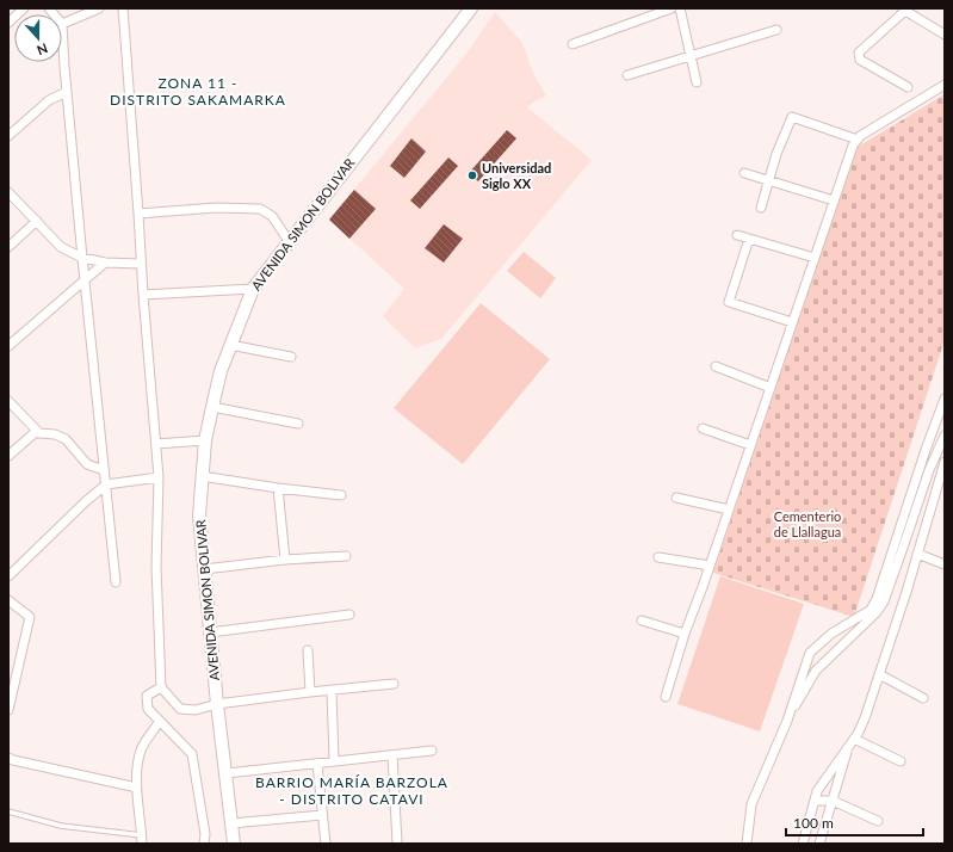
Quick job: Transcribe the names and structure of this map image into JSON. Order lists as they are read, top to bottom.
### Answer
{
  "streets": {
    "main road": ["AVENIDA SIMON BOLIVAR"]
  },
  "districts": ["ZONA 11 - DISTRITO SAKAMARKA", "BARRIO MARÍA BARZOLA - DISTRITO CATAVI"],
  "parks": ["Cementerio de Llallagua"],
  "places": ["Universidad Siglo XX"],
  "scale_bar": "100 m",
  "north": "bottom"
}
